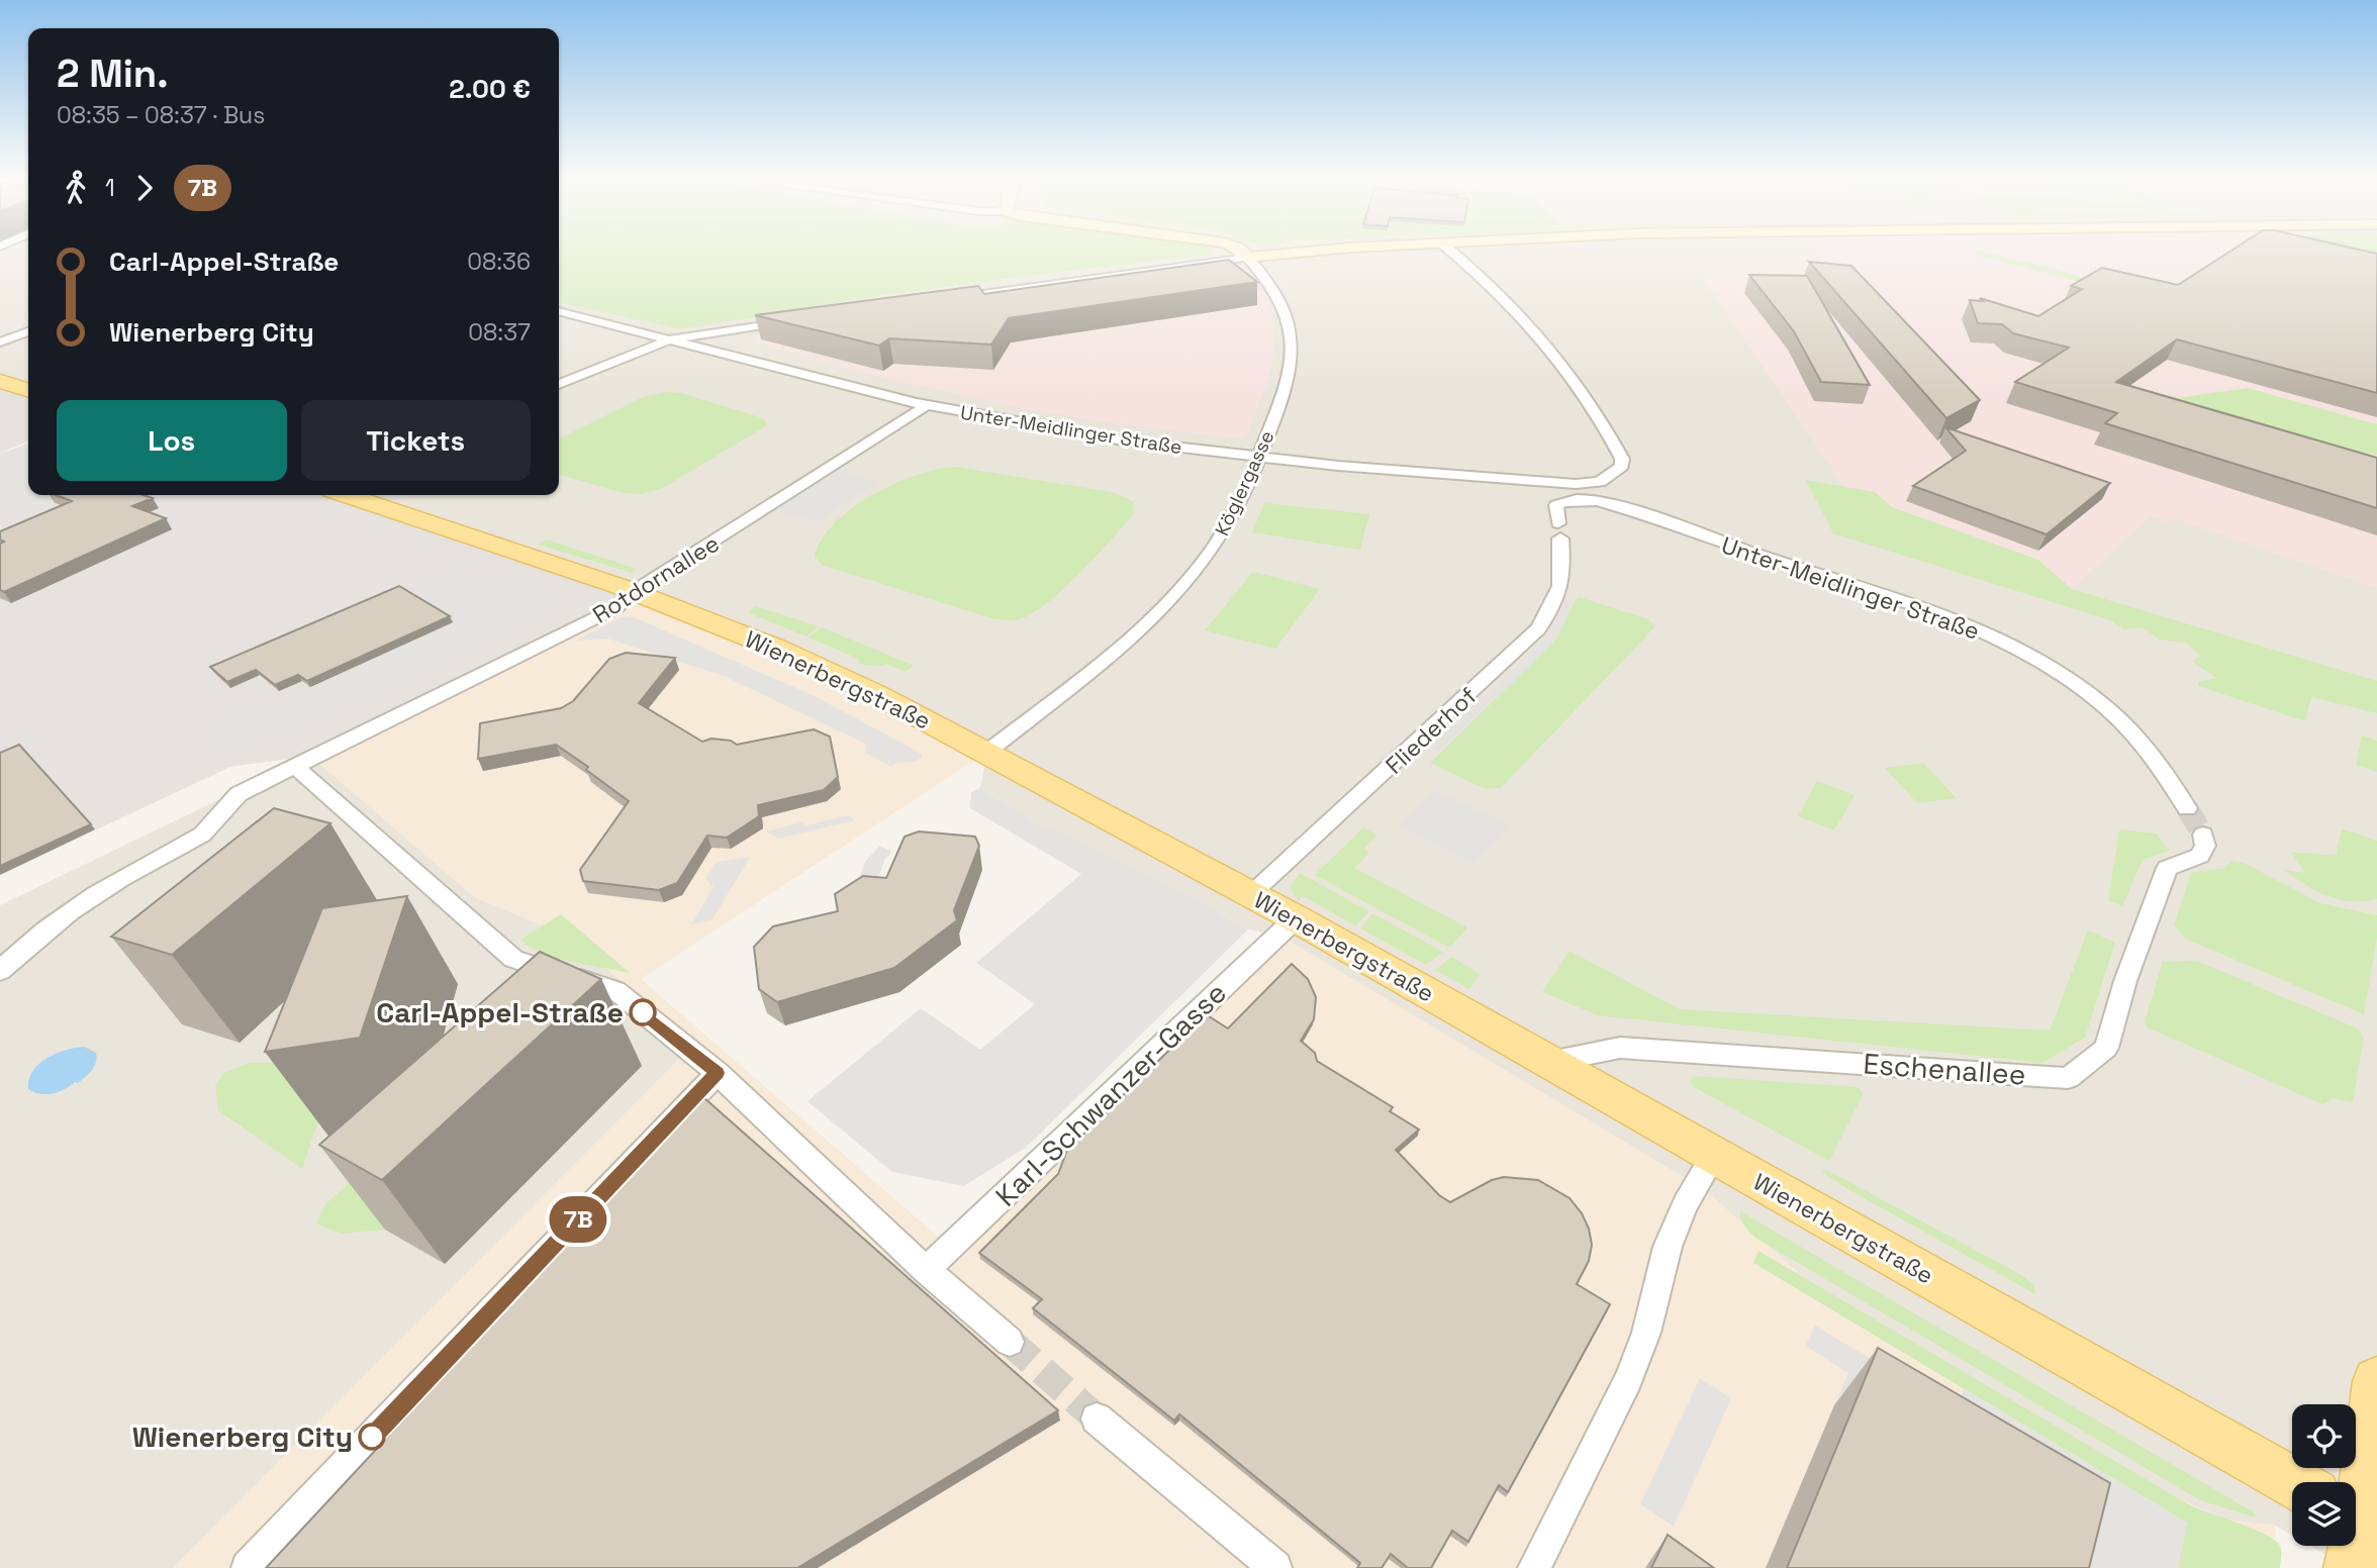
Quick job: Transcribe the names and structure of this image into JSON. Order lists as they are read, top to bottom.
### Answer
{
  "streets": {
    "main road": ["Wienerbergstraße"],
    "street": [
      "Unter-Meidlinger Straße",
      "Köglergasse",
      "Rotdornallee",
      "Fliederhof",
      "Eschenallee",
      "Karl-Schwanzer-Gasse"
    ]
  },
  "crossings": [
    ["Unter-Meidlinger Straße", "Köglergasse"],
    ["Unter-Meidlinger Straße", "Rotdornallee"],
    ["Unter-Meidlinger Straße", "Fliederhof"],
    ["Köglergasse", "Wienerbergstraße"],
    ["Rotdornallee", "Wienerbergstraße"],
    ["Wienerbergstraße", "Fliederhof"],
    ["Wienerbergstraße", "Eschenallee"],
    ["Wienerbergstraße", "Karl-Schwanzer-Gasse"]
  ],
  "places": ["Carl-Appel-Straße", "Wienerberg City"],
  "lines": ["bus line 7B"],
  "page": {
    "on_map": "7B",
    "heading": ["2 Min.", "08:35 – 08:37 · Bus", "2.00 €"],
    "legs": ["1", "7B"],
    "list": [
      {
        "name": "Carl-Appel-Straße",
        "value": "08:36"
      },
      {
        "name": "Wienerberg City",
        "value": "08:37"
      }
    ],
    "buttons": ["Los", "Tickets"]
  }
}
